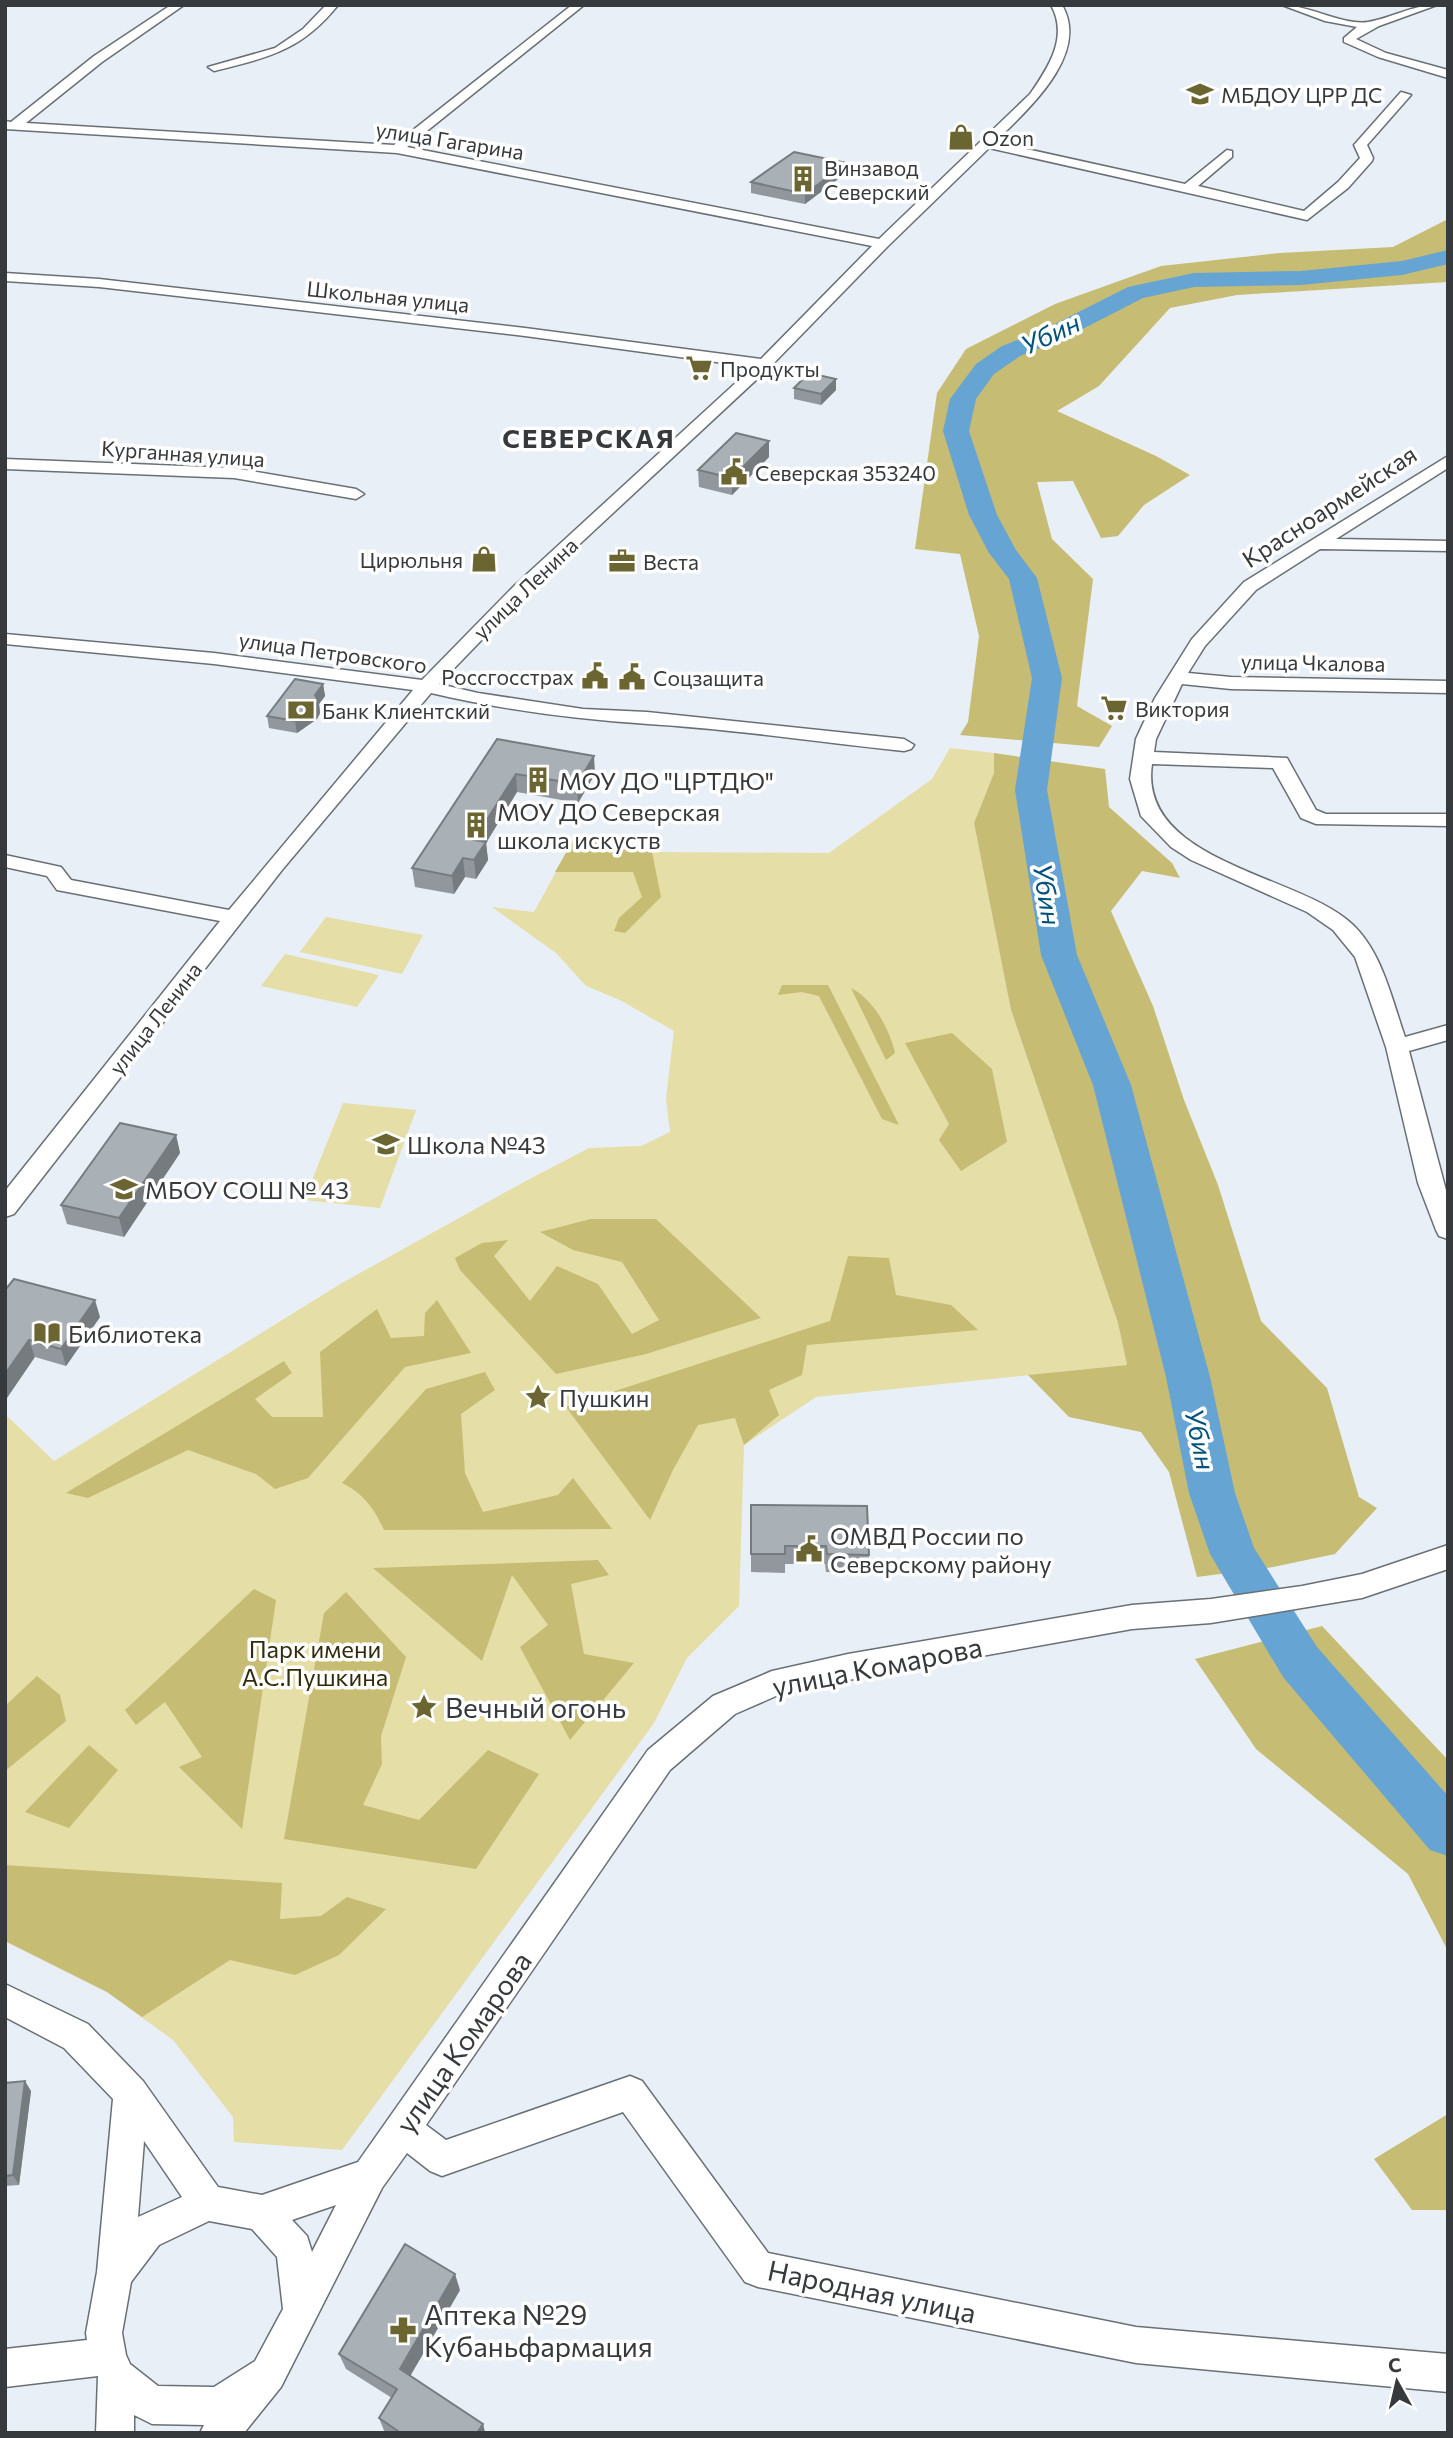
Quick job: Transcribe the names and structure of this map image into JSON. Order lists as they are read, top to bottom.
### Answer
{
  "streets": {
    "street": [
      "улица Гагарина",
      "Школьная улица",
      "Курганная улица",
      "Красноармейская",
      "улица Ленина",
      "улица Петровского",
      "улица Чкалова",
      "улица Комарова",
      "Народная улица"
    ]
  },
  "crossings": [
    ["улица Гагарина", "улица Ленина"],
    ["Школьная улица", "улица Ленина"],
    ["Красноармейская", "улица Чкалова"],
    ["улица Ленина", "улица Петровского"],
    ["улица Комарова", "Народная улица"]
  ],
  "districts": ["СЕВЕРСКАЯ"],
  "water": ["Убин"],
  "parks": ["Парк имени А.С.Пушкина"],
  "places": {
    "school or university": ["МБДОУ ЦРР ДС", "Школа №43", "МБОУ СОШ № 43"],
    "shop": ["Ozon", "Цирюльня"],
    "building": ["Винзавод Северский", "МОУ ДО \"ЦРТДЮ\"", "МОУ ДО Северская школа искуств"],
    "supermarket": ["Продукты", "Виктория"],
    "public building": [
      "Северская 353240",
      "Россгосстрах",
      "Соцзащита",
      "ОМВД России по Северскому району"
    ],
    "office": ["Веста"],
    "bank": ["Банк Клиентский"],
    "library": ["Библиотека"],
    "place": ["Пушкин", "Вечный огонь"],
    "pharmacy": ["Аптека №29 Кубаньфармация"]
  },
  "north": "top"
}
